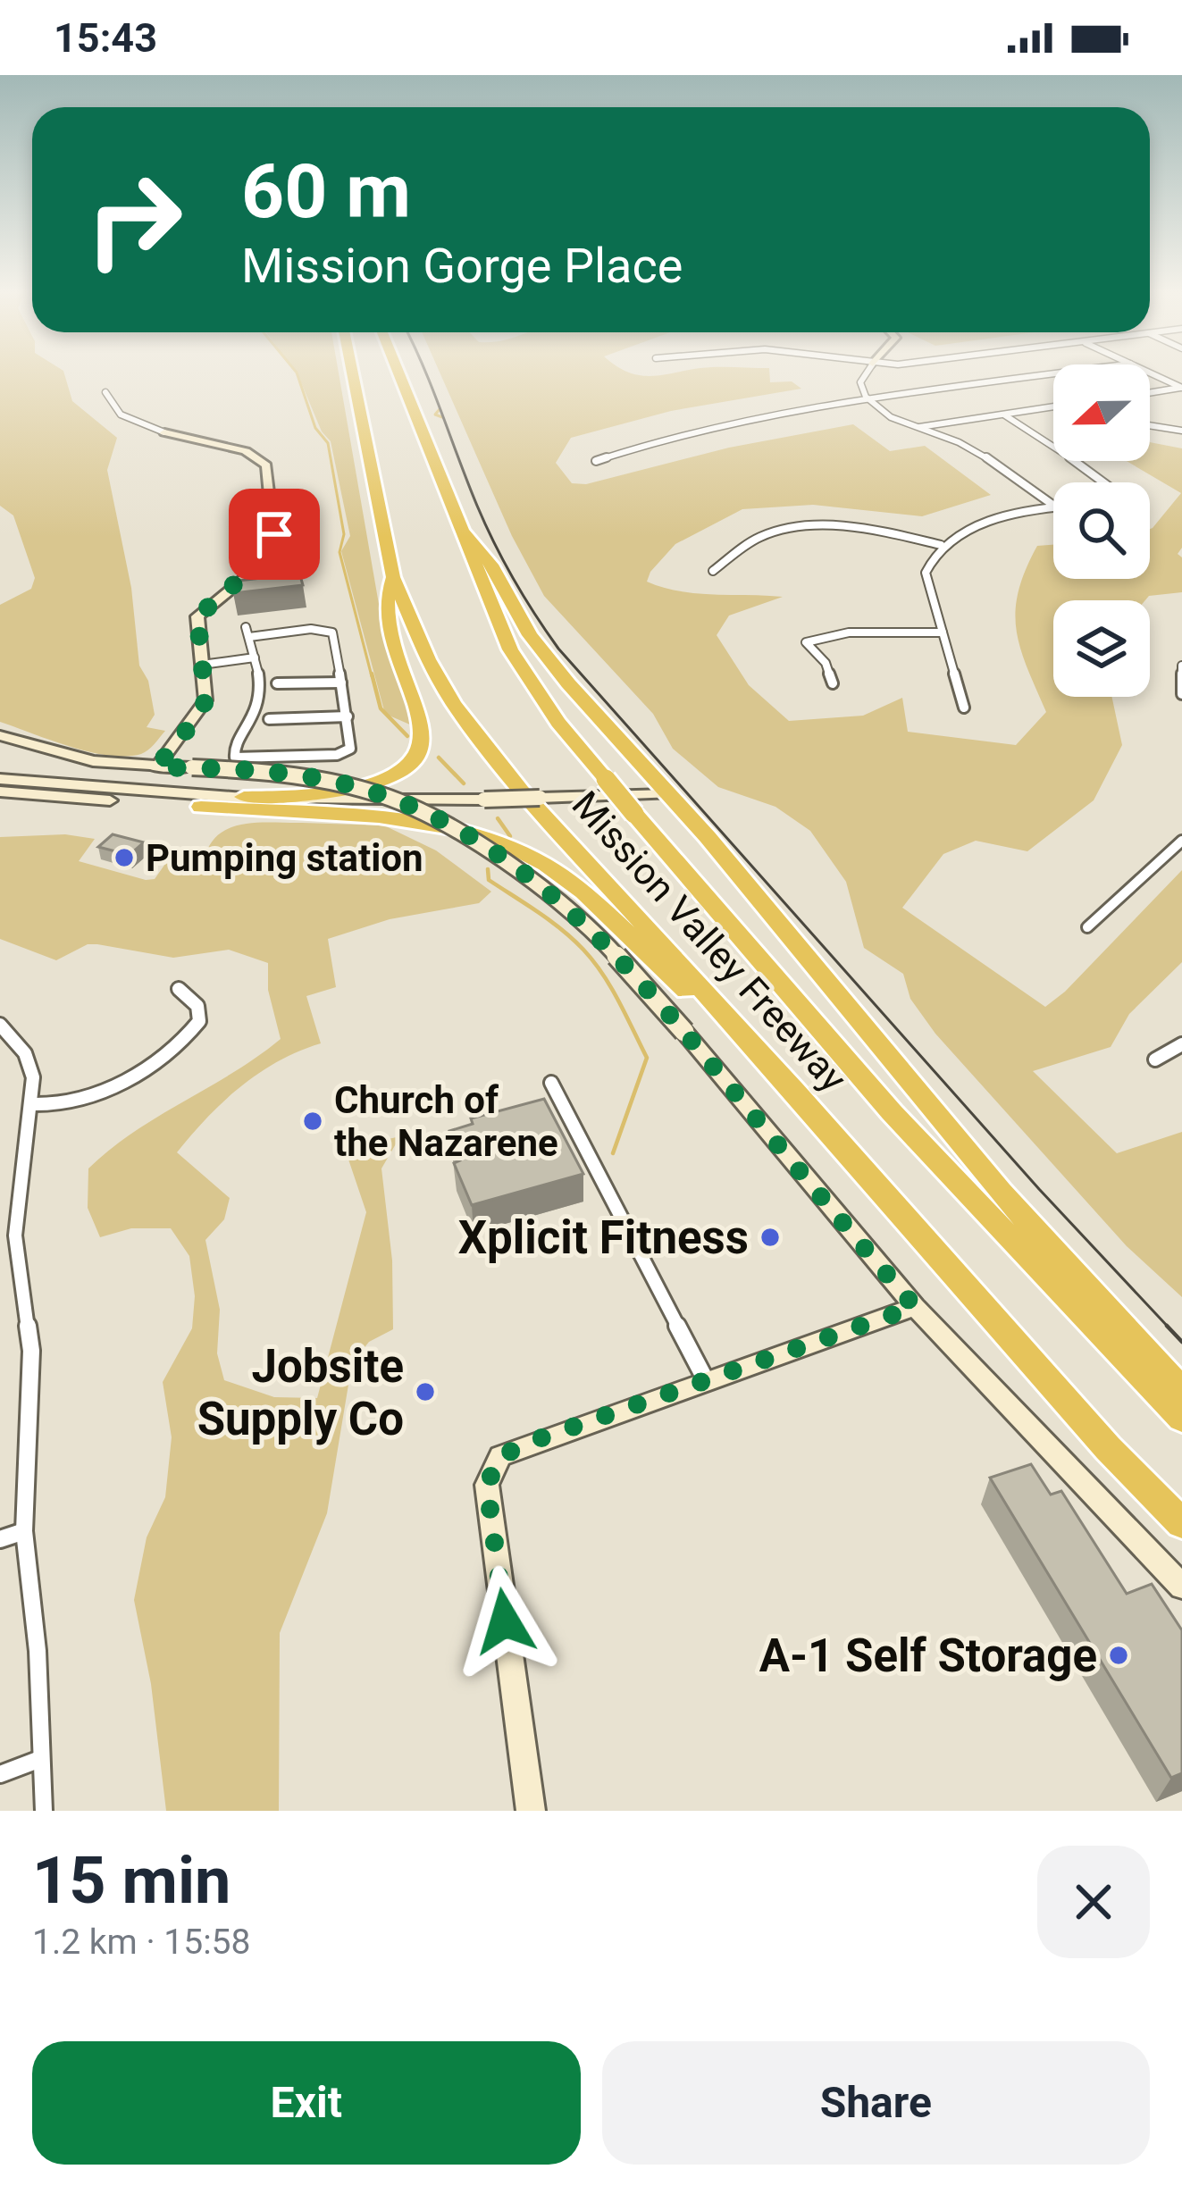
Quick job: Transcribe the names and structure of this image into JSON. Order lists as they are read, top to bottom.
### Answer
{
  "streets": {
    "highway": ["Mission Valley Freeway"]
  },
  "places": [
    "Pumping station",
    "Church of the Nazarene",
    "Xplicit Fitness",
    "Jobsite Supply Co",
    "A-1 Self Storage"
  ],
  "north": "left",
  "page": {
    "status": "15:43",
    "turn": ["60 m", "Mission Gorge Place"],
    "heading": ["15 min", "1.2 km · 15:58"],
    "buttons": ["Exit", "Share"]
  }
}
